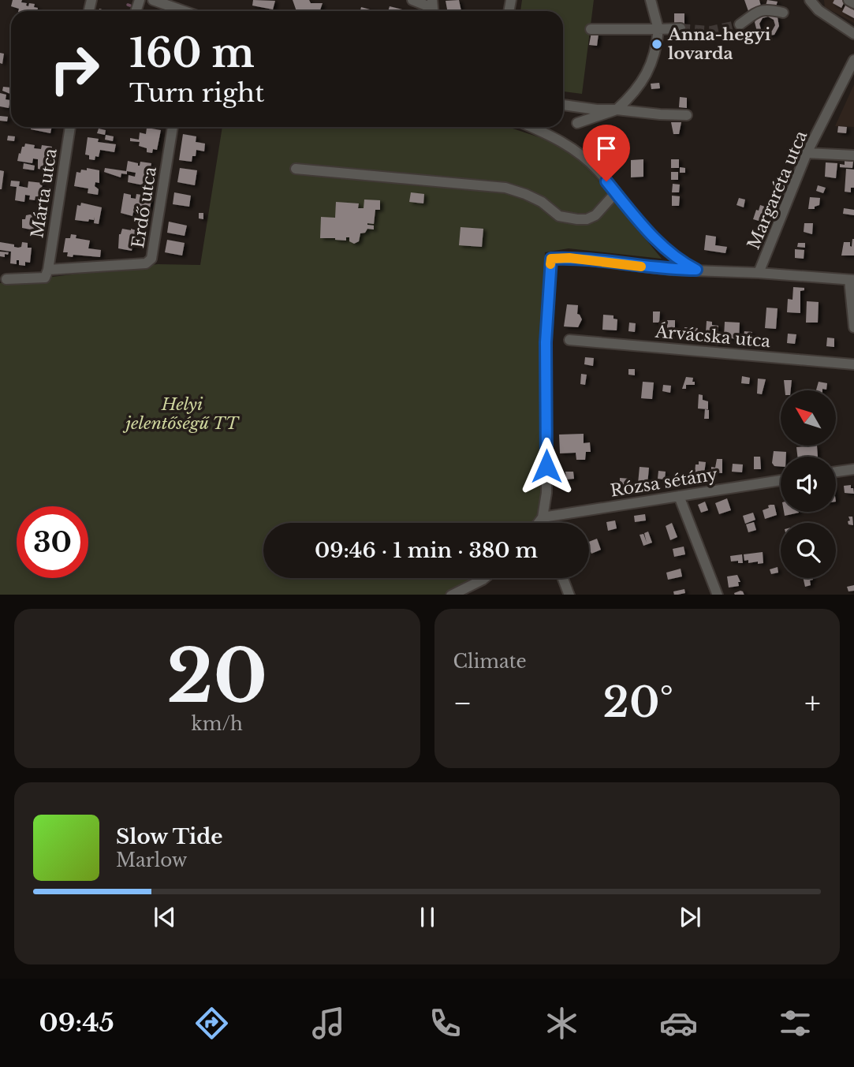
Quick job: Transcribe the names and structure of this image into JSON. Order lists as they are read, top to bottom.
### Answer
{
  "streets": {
    "street": [
      "Margaréta utca",
      "Márta utca",
      "Erdő utca",
      "Árvácska utca",
      "Rózsa sétány"
    ]
  },
  "crossings": [
    ["Márta utca", "Erdő utca"]
  ],
  "parks": ["Helyi jelentőségű TT"],
  "places": ["Anna-hegyi lovarda"],
  "north": "top left",
  "page": {
    "turn": ["160 m", "Turn right"],
    "limit": "30",
    "trip": "09:46 · 1 min · 380 m",
    "tile": [
      ["20", "km/h"],
      "Climate"
    ],
    "heat": ["−", "20°", "+"],
    "song": ["Slow Tide", "Marlow"],
    "tabs": "09:45"
  }
}
